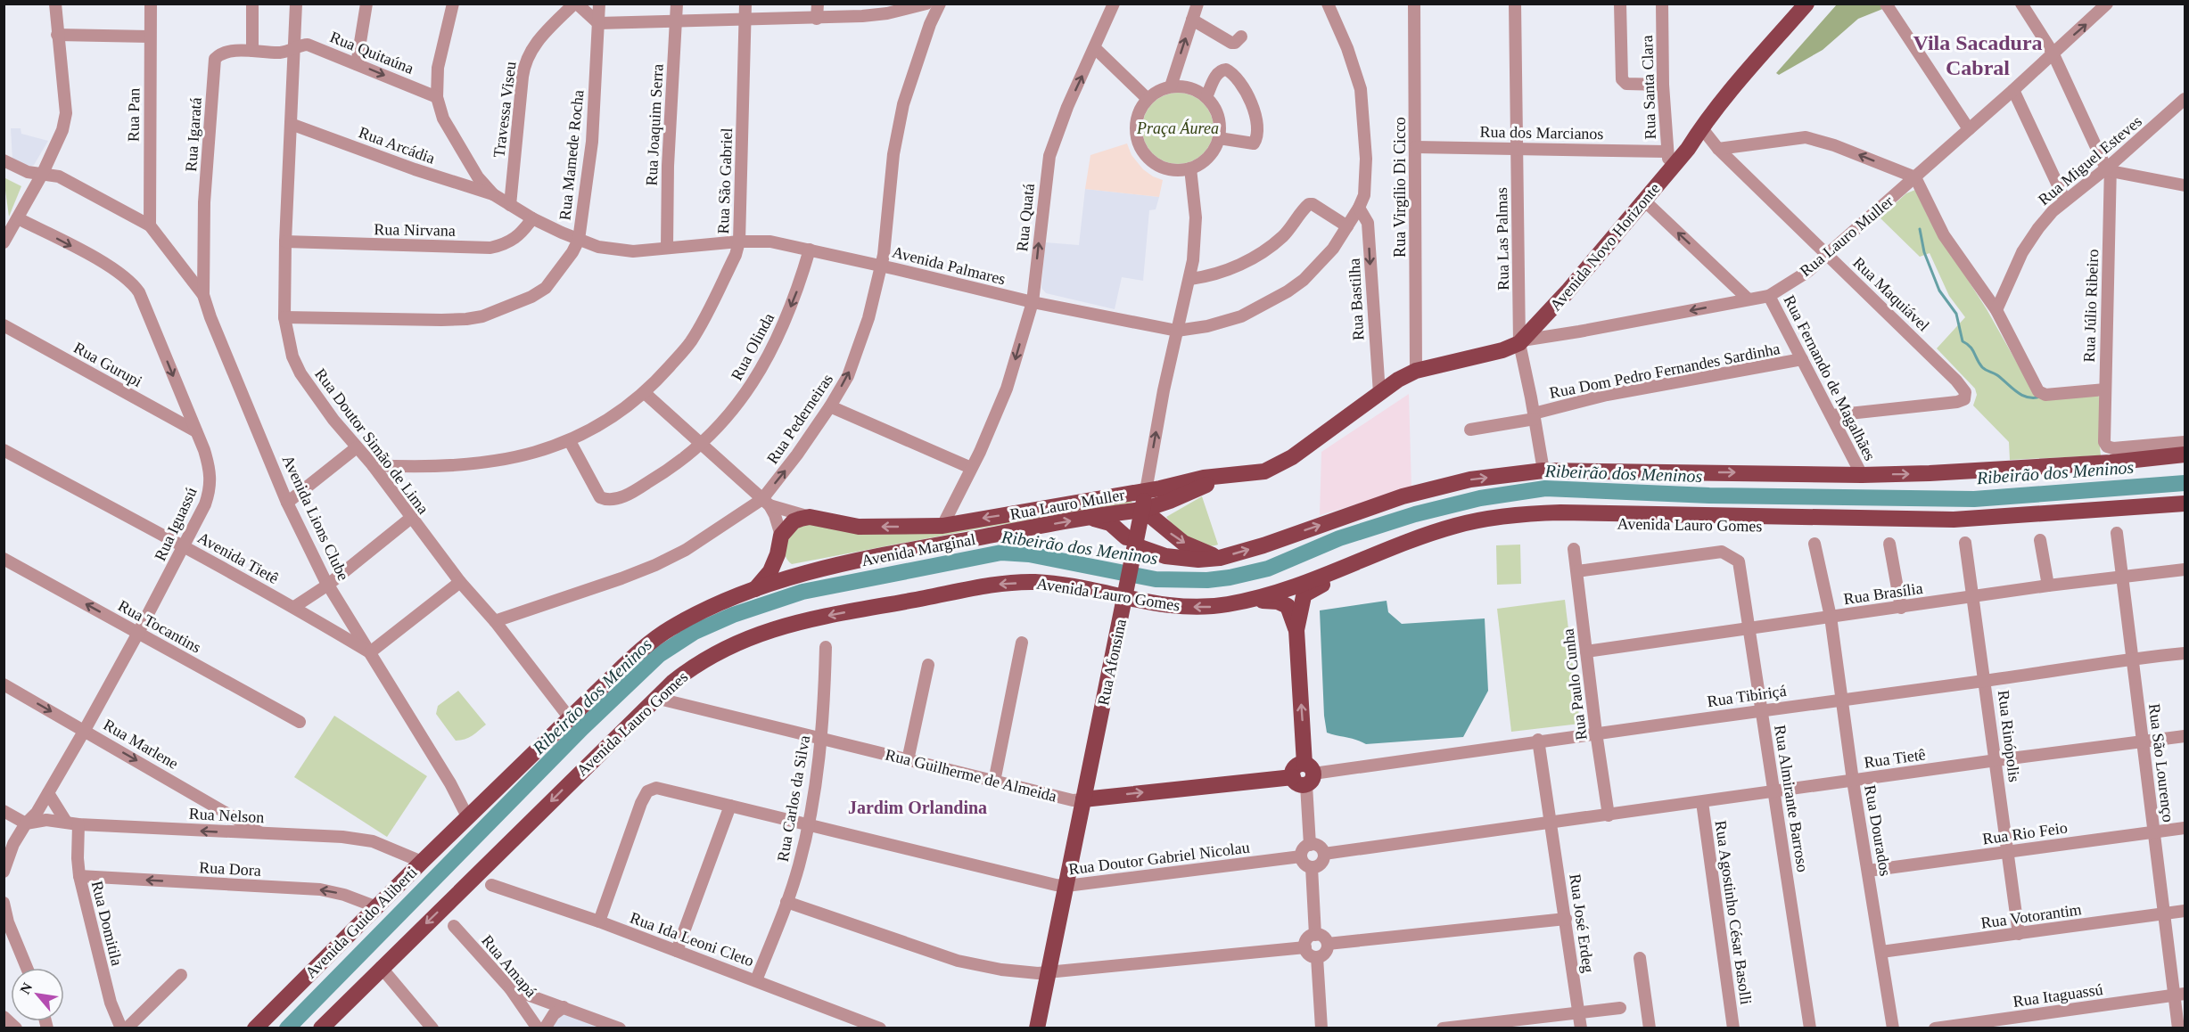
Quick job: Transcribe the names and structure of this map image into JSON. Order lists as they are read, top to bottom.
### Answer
{
  "streets": {
    "main road": [
      "Rua Lauro Muller",
      "Avenida Novo Horizonte",
      "Avenida Lauro Gomes",
      "Avenida Marginal",
      "Rua Afonsina",
      "Rua Guilherme de Almeida",
      "Avenida Guido Aliberti"
    ],
    "street": [
      "Rua Quitaúna",
      "Rua Santa Clara",
      "Travessa Viseu",
      "Rua Pan",
      "Rua Joaquim Serra",
      "Rua dos Marcianos",
      "Rua Igaratá",
      "Rua Arcádia",
      "Rua Mamede Rocha",
      "Rua Miguel Esteves",
      "Rua São Gabriel",
      "Rua Virgílio Di Cicco",
      "Rua Quatá",
      "Rua Nirvana",
      "Rua Las Palmas",
      "Avenida Palmares",
      "Rua Maquiável",
      "Rua Bastilha",
      "Rua Júlio Ribeiro",
      "Rua Olinda",
      "Rua Gurupi",
      "Rua Dom Pedro Fernandes Sardinha",
      "Rua Fernando de Magalhães",
      "Rua Pederneiras",
      "Rua Doutor Simão de Lima",
      "Avenida Lions Clube",
      "Rua Iguassú",
      "Avenida Tietê",
      "Rua Brasília",
      "Rua Tocantins",
      "Rua Paulo Cunha",
      "Rua Tibiriçá",
      "Rua Rinópolis",
      "Rua Marlene",
      "Rua Tietê",
      "Rua São Lourenço",
      "Rua Carlos da Silva",
      "Rua Almirante Barroso",
      "Rua Nelson",
      "Rua Dourados",
      "Rua Rio Feio",
      "Rua Doutor Gabriel Nicolau",
      "Rua Dora",
      "Rua Agostinho César Basolli",
      "Rua Votorantim",
      "Rua Domitila",
      "Rua José Erdeg",
      "Rua Ida Leoni Cleto",
      "Rua Amapá",
      "Rua Itaguassú"
    ]
  },
  "crossings": [
    ["Rua Quitaúna", "Rua Igaratá"],
    ["Rua Quitaúna", "Avenida Palmares"],
    ["Rua Quitaúna", "Rua Doutor Simão de Lima"],
    ["Rua Santa Clara", "Rua dos Marcianos"],
    ["Rua Santa Clara", "Avenida Novo Horizonte"],
    ["Travessa Viseu", "Avenida Palmares"],
    ["Rua Pan", "Avenida Lions Clube"],
    ["Rua Joaquim Serra", "Avenida Palmares"],
    ["Rua dos Marcianos", "Rua Virgílio Di Cicco"],
    ["Rua dos Marcianos", "Rua Las Palmas"],
    ["Rua Igaratá", "Rua Doutor Simão de Lima"],
    ["Rua Igaratá", "Avenida Lions Clube"],
    ["Rua Arcádia", "Avenida Palmares"],
    ["Rua Arcádia", "Rua Doutor Simão de Lima"],
    ["Rua Mamede Rocha", "Avenida Palmares"],
    ["Rua Mamede Rocha", "Rua Doutor Simão de Lima"],
    ["Rua Miguel Esteves", "Rua Júlio Ribeiro"],
    ["Rua São Gabriel", "Avenida Palmares"],
    ["Rua São Gabriel", "Rua Olinda"],
    ["Rua São Gabriel", "Rua Doutor Simão de Lima"],
    ["Rua Virgílio Di Cicco", "Rua Lauro Muller"],
    ["Rua Quatá", "Rua Lauro Muller"],
    ["Rua Quatá", "Avenida Palmares"],
    ["Rua Nirvana", "Avenida Palmares"],
    ["Rua Nirvana", "Rua Doutor Simão de Lima"],
    ["Rua Lauro Muller", "Rua Las Palmas"],
    ["Rua Lauro Muller", "Avenida Novo Horizonte"],
    ["Rua Lauro Muller", "Rua Maquiável"],
    ["Rua Lauro Muller", "Rua Bastilha"],
    ["Rua Lauro Muller", "Rua Fernando de Magalhães"],
    ["Rua Lauro Muller", "Avenida Marginal"],
    ["Rua Lauro Muller", "Rua Afonsina"],
    ["Rua Las Palmas", "Avenida Novo Horizonte"],
    ["Rua Las Palmas", "Rua Dom Pedro Fernandes Sardinha"],
    ["Avenida Novo Horizonte", "Rua Maquiável"],
    ["Avenida Palmares", "Rua Bastilha"],
    ["Avenida Palmares", "Rua Olinda"],
    ["Avenida Palmares", "Rua Pederneiras"],
    ["Avenida Palmares", "Rua Afonsina"],
    ["Rua Maquiável", "Rua Fernando de Magalhães"],
    ["Rua Gurupi", "Rua Iguassú"],
    ["Rua Dom Pedro Fernandes Sardinha", "Rua Fernando de Magalhães"],
    ["Rua Pederneiras", "Rua Doutor Simão de Lima"],
    ["Avenida Lions Clube", "Avenida Tietê"],
    ["Avenida Lions Clube", "Avenida Guido Aliberti"],
    ["Rua Iguassú", "Avenida Tietê"],
    ["Rua Iguassú", "Rua Tocantins"],
    ["Rua Iguassú", "Rua Marlene"],
    ["Rua Iguassú", "Rua Nelson"],
    ["Avenida Lauro Gomes", "Rua Afonsina"],
    ["Avenida Lauro Gomes", "Rua Guilherme de Almeida"],
    ["Rua Brasília", "Rua Paulo Cunha"],
    ["Rua Brasília", "Rua Rinópolis"],
    ["Rua Brasília", "Rua São Lourenço"],
    ["Rua Brasília", "Rua Almirante Barroso"],
    ["Rua Brasília", "Rua Dourados"],
    ["Rua Afonsina", "Rua Guilherme de Almeida"],
    ["Rua Afonsina", "Rua Doutor Gabriel Nicolau"],
    ["Rua Paulo Cunha", "Rua Tibiriçá"],
    ["Rua Paulo Cunha", "Rua Tietê"],
    ["Rua Paulo Cunha", "Rua Almirante Barroso"],
    ["Rua Tibiriçá", "Rua Rinópolis"],
    ["Rua Tibiriçá", "Rua São Lourenço"],
    ["Rua Tibiriçá", "Rua Guilherme de Almeida"],
    ["Rua Tibiriçá", "Rua Almirante Barroso"],
    ["Rua Tibiriçá", "Rua Dourados"],
    ["Rua Tibiriçá", "Rua José Erdeg"],
    ["Rua Rinópolis", "Rua Tietê"],
    ["Rua Rinópolis", "Rua Rio Feio"],
    ["Rua Rinópolis", "Rua Votorantim"],
    ["Rua Marlene", "Rua Nelson"],
    ["Rua Tietê", "Rua São Lourenço"],
    ["Rua Tietê", "Rua Almirante Barroso"],
    ["Rua Tietê", "Rua Dourados"],
    ["Rua Tietê", "Rua Agostinho César Basolli"],
    ["Rua São Lourenço", "Rua Rio Feio"],
    ["Rua São Lourenço", "Rua Votorantim"],
    ["Rua São Lourenço", "Rua Itaguassú"],
    ["Rua Guilherme de Almeida", "Rua Carlos da Silva"],
    ["Rua Carlos da Silva", "Rua Doutor Gabriel Nicolau"],
    ["Rua Carlos da Silva", "Rua Ida Leoni Cleto"],
    ["Rua Nelson", "Avenida Guido Aliberti"],
    ["Rua Nelson", "Rua Domitila"],
    ["Rua Dourados", "Rua Rio Feio"],
    ["Rua Dourados", "Rua Votorantim"],
    ["Rua Doutor Gabriel Nicolau", "Rua Ida Leoni Cleto"],
    ["Rua Dora", "Avenida Guido Aliberti"],
    ["Rua Dora", "Rua Domitila"]
  ],
  "one_way": [
    "Rua Quitaúna",
    "Rua Bastilha",
    "Rua Olinda",
    "Avenida Marginal",
    "Rua Tocantins",
    "Rua Marlene",
    "Rua Nelson",
    "Rua Dora"
  ],
  "districts": ["Vila Sacadura Cabral", "Jardim Orlandina"],
  "water": ["Ribeirão dos Meninos"],
  "parks": ["Praça Áurea"],
  "north": "top left"
}
